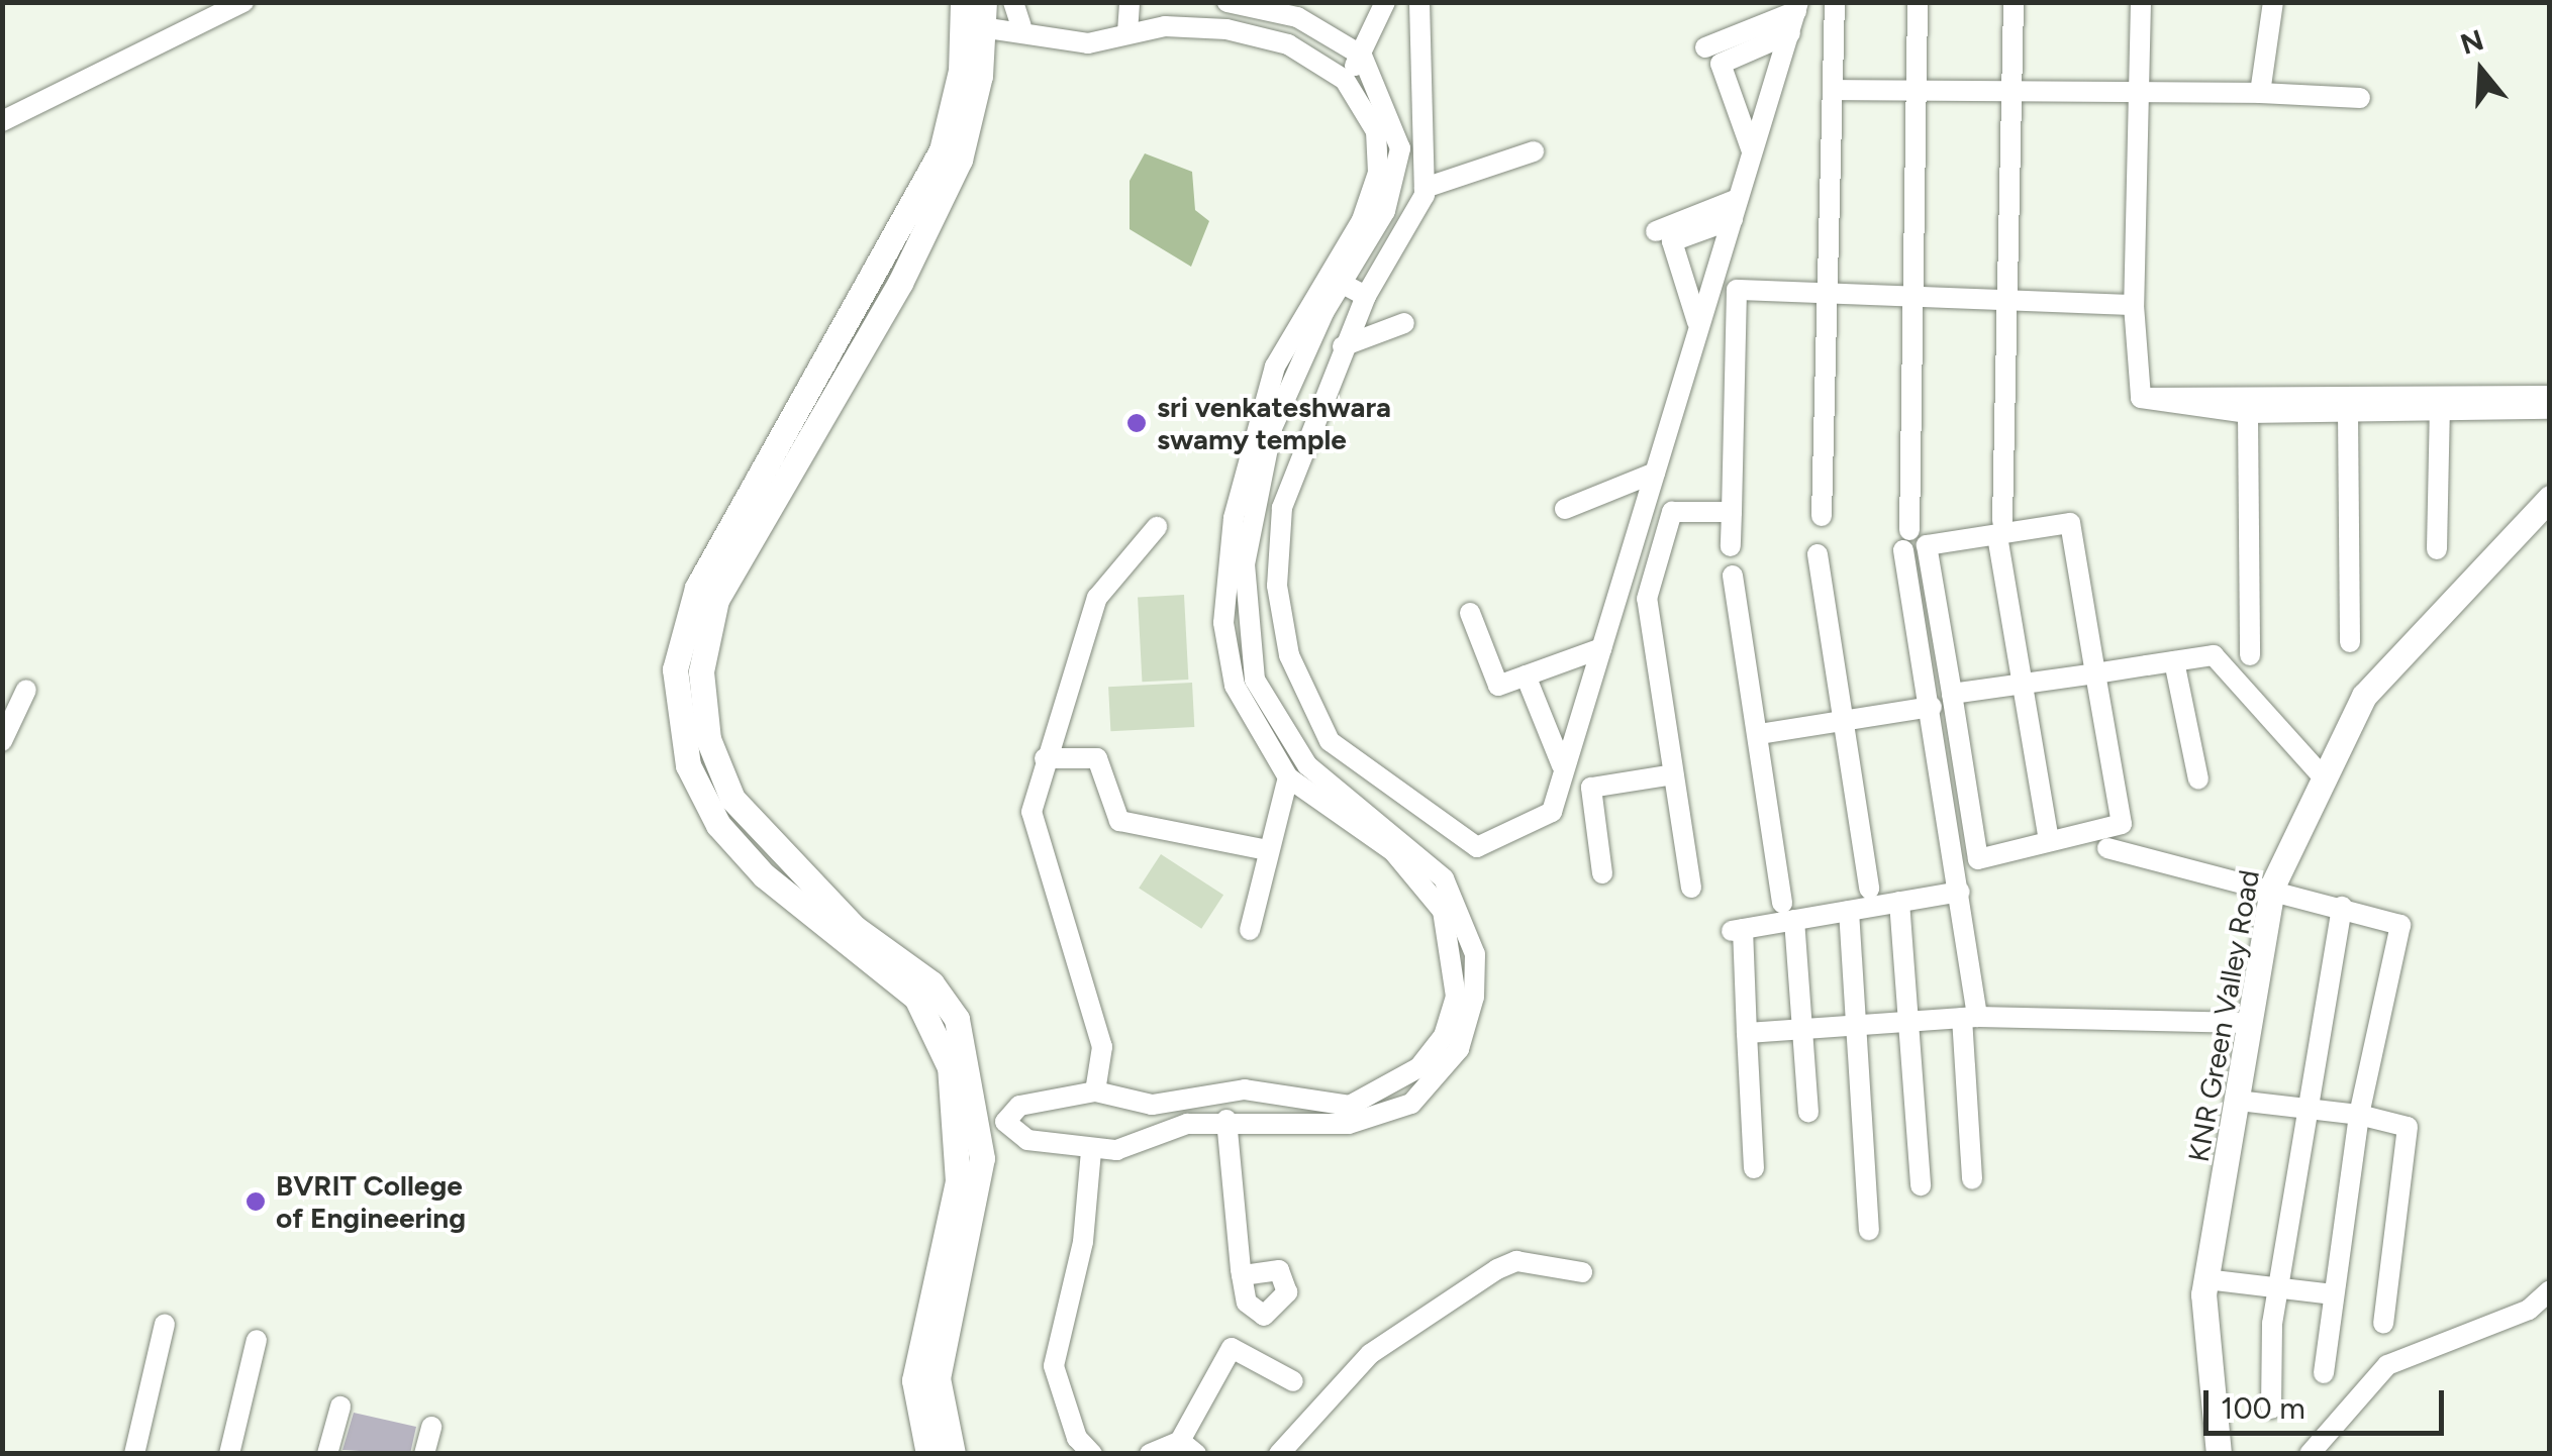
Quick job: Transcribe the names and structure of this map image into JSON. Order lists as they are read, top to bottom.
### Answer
{
  "streets": {
    "street": ["KNR Green Valley Road"]
  },
  "places": ["sri venkateshwara swamy temple", "BVRIT College of Engineering"],
  "scale_bar": "100 m",
  "north": "top"
}
